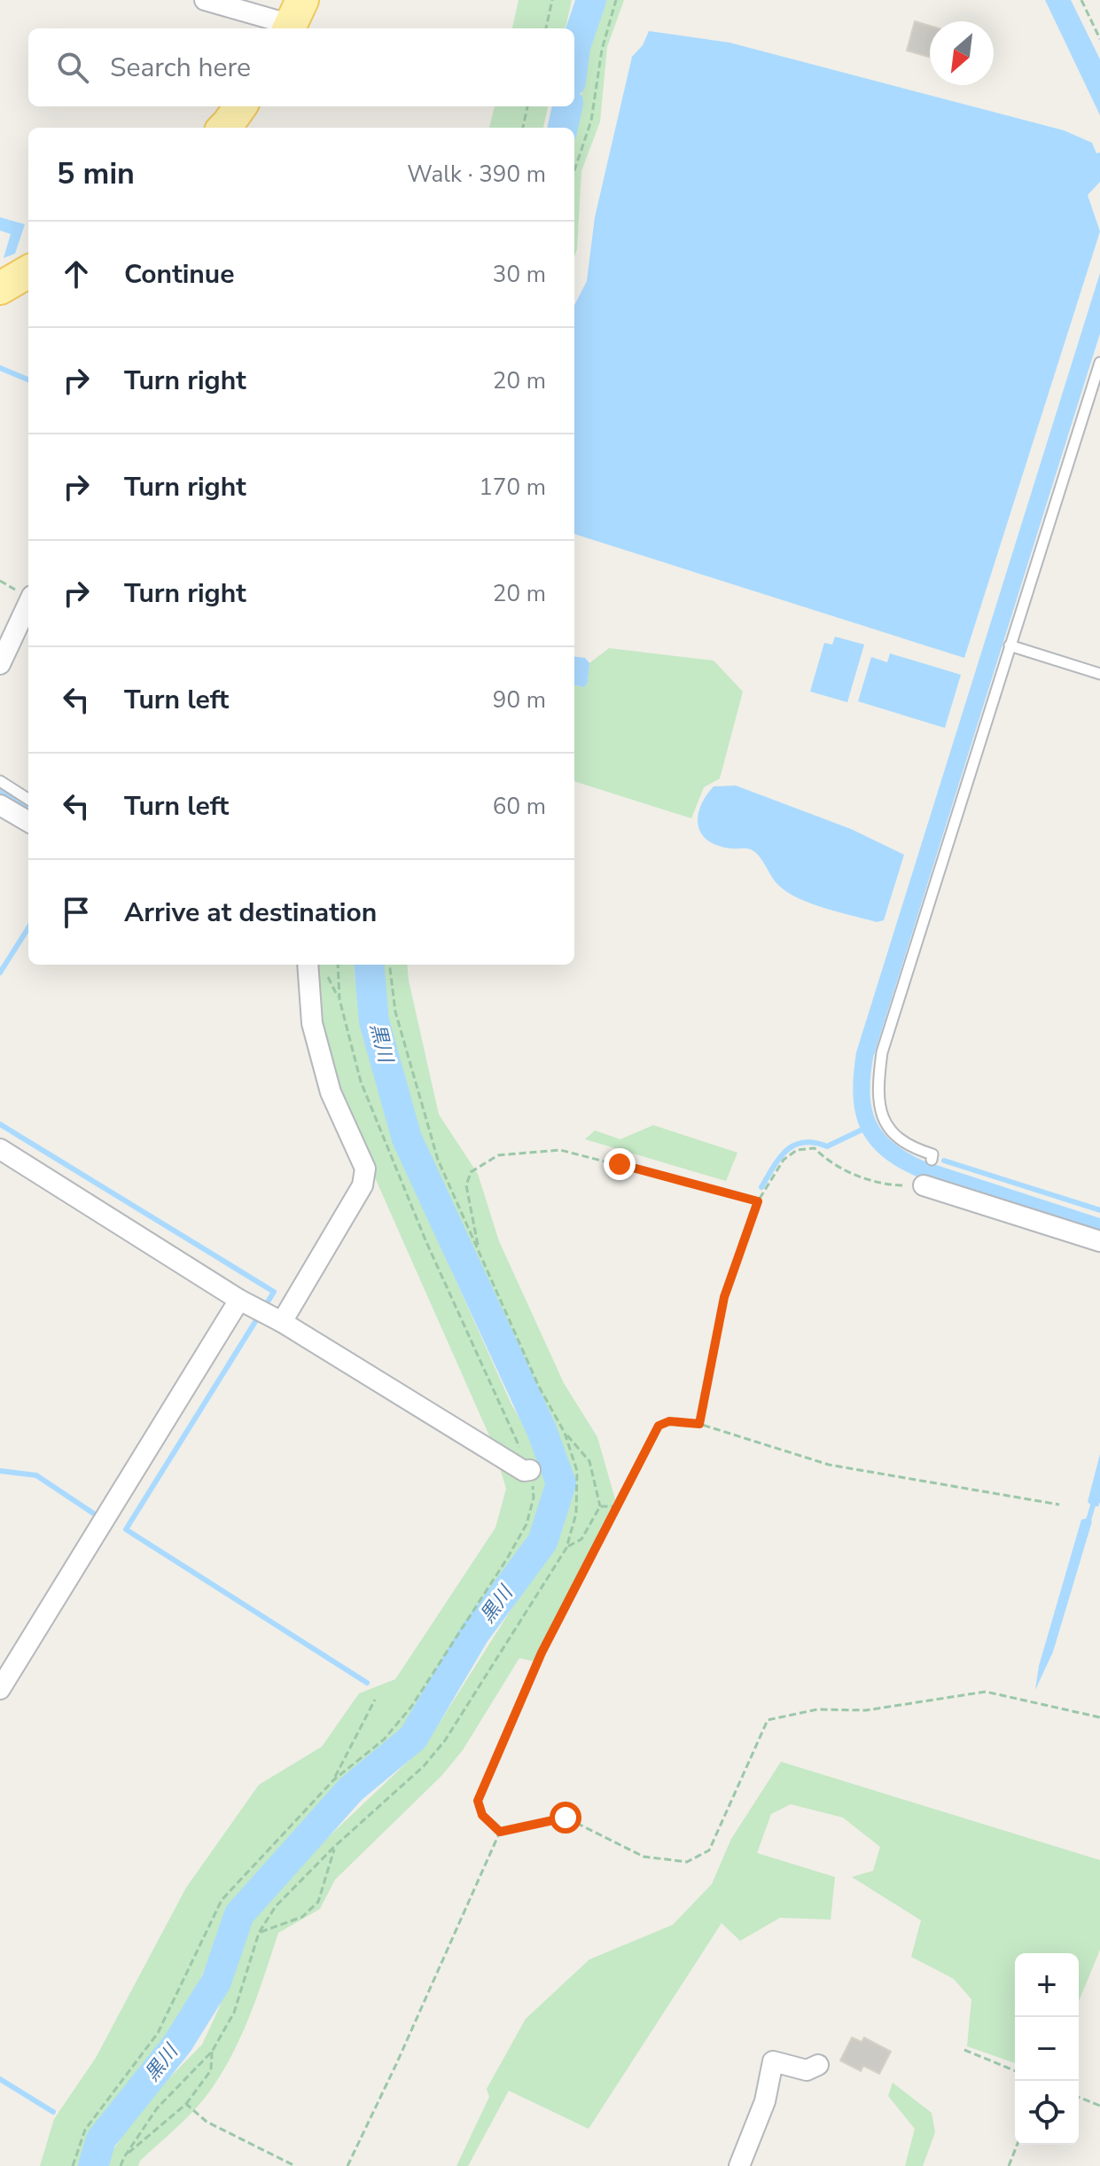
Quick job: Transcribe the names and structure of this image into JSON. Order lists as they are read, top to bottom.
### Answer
{
  "water": ["黒川"],
  "north": "bottom left",
  "page": {
    "search": "Search here",
    "heading": ["5 min", "Walk · 390 m"],
    "list": [
      ["Continue", "30 m"],
      ["Turn right", "20 m"],
      ["Turn right", "170 m"],
      ["Turn right", "20 m"],
      ["Turn left", "90 m"],
      ["Turn left", "60 m"],
      "Arrive at destination"
    ],
    "map_buttons": ["+", "−"]
  }
}
